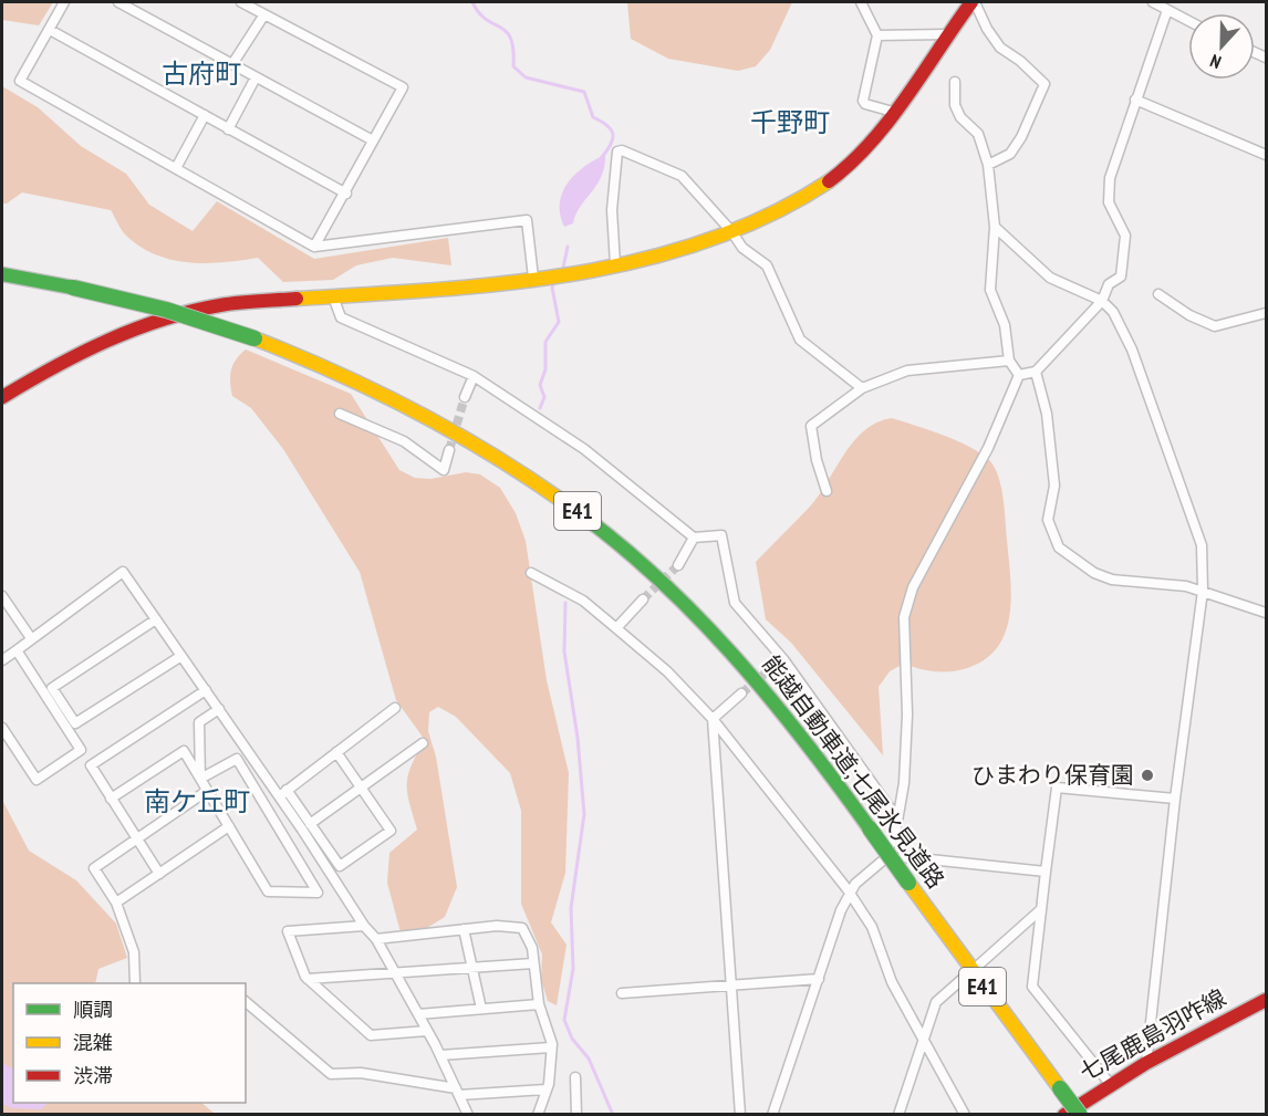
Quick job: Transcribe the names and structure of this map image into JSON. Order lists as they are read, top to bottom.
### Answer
{
  "streets": {
    "main road": ["E41", "能越自動車道;七尾氷見道路", "七尾鹿島羽咋線"]
  },
  "districts": ["古府町", "千野町", "南ケ丘町"],
  "places": ["ひまわり保育園"],
  "legend": ["順調", "混雑", "渋滞"],
  "north": "bottom"
}
